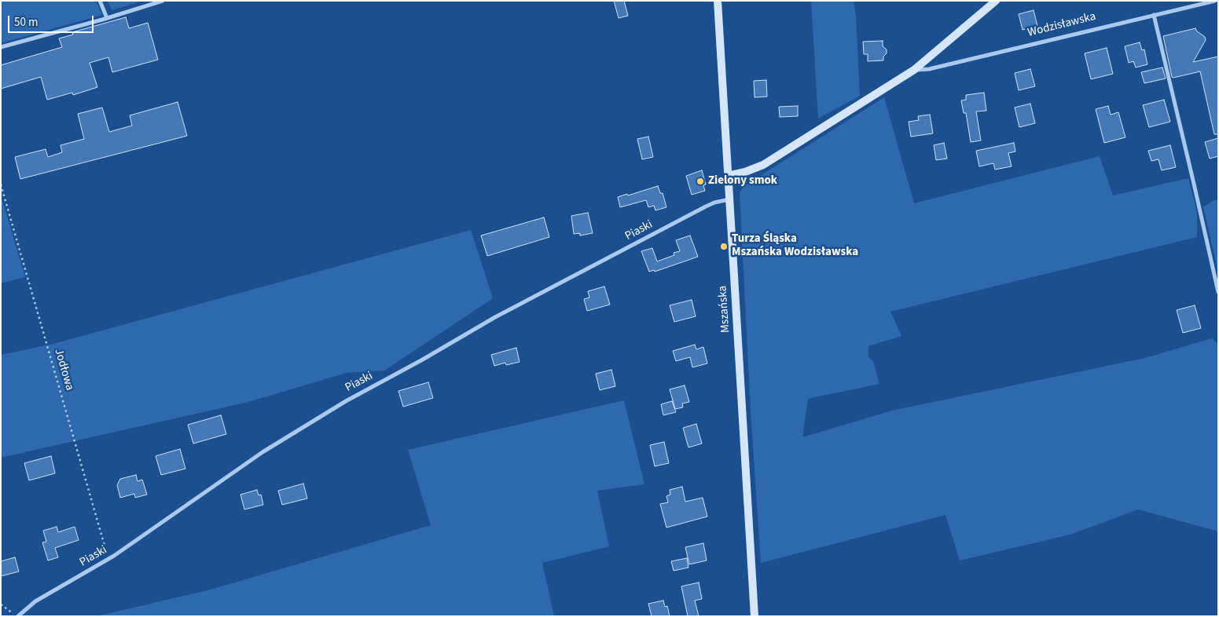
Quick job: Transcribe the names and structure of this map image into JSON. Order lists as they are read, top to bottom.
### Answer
{
  "streets": {
    "street": ["Wodzisławska", "Piaski", "Mszańska"],
    "path": ["Jodłowa"]
  },
  "crossings": [
    ["Wodzisławska", "Mszańska"],
    ["Piaski", "Mszańska"],
    ["Piaski", "Jodłowa"]
  ],
  "places": ["Zielony smok", "Turza Śląska Mszańska Wodzisławska"],
  "scale_bar": "50 m"
}
